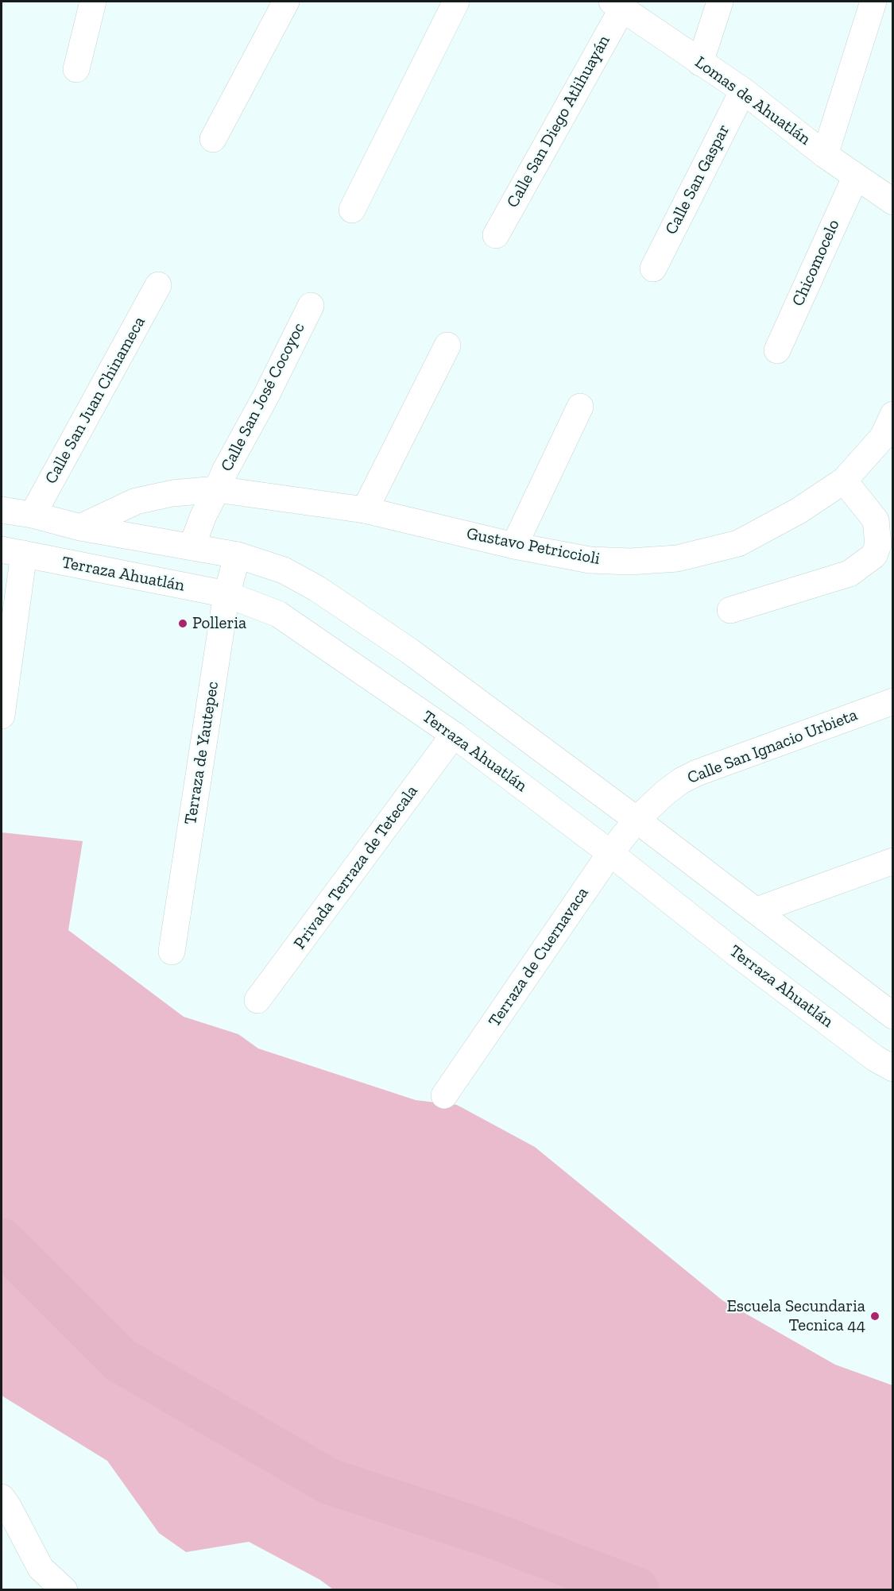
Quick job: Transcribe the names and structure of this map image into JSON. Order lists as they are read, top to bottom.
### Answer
{
  "streets": {
    "street": [
      "Lomas de Ahuatlán",
      "Calle San Diego Atlihuayán",
      "Calle San Gaspar",
      "Chicomocelo",
      "Calle San José Cocoyoc",
      "Calle San Juan Chinameca",
      "Gustavo Petriccioli",
      "Terraza Ahuatlán",
      "Calle San Ignacio Urbieta",
      "Terraza de Yautepec",
      "Privada Terraza de Tetecala",
      "Terraza de Cuernavaca"
    ]
  },
  "crossings": [
    ["Lomas de Ahuatlán", "Calle San Diego Atlihuayán"],
    ["Lomas de Ahuatlán", "Calle San Gaspar"],
    ["Lomas de Ahuatlán", "Chicomocelo"],
    ["Calle San José Cocoyoc", "Gustavo Petriccioli"],
    ["Terraza Ahuatlán", "Terraza de Yautepec"],
    ["Terraza Ahuatlán", "Privada Terraza de Tetecala"],
    ["Terraza Ahuatlán", "Terraza de Cuernavaca"],
    ["Calle San Ignacio Urbieta", "Terraza de Cuernavaca"]
  ],
  "places": ["Polleria", "Escuela Secundaria Tecnica 44"]
}
